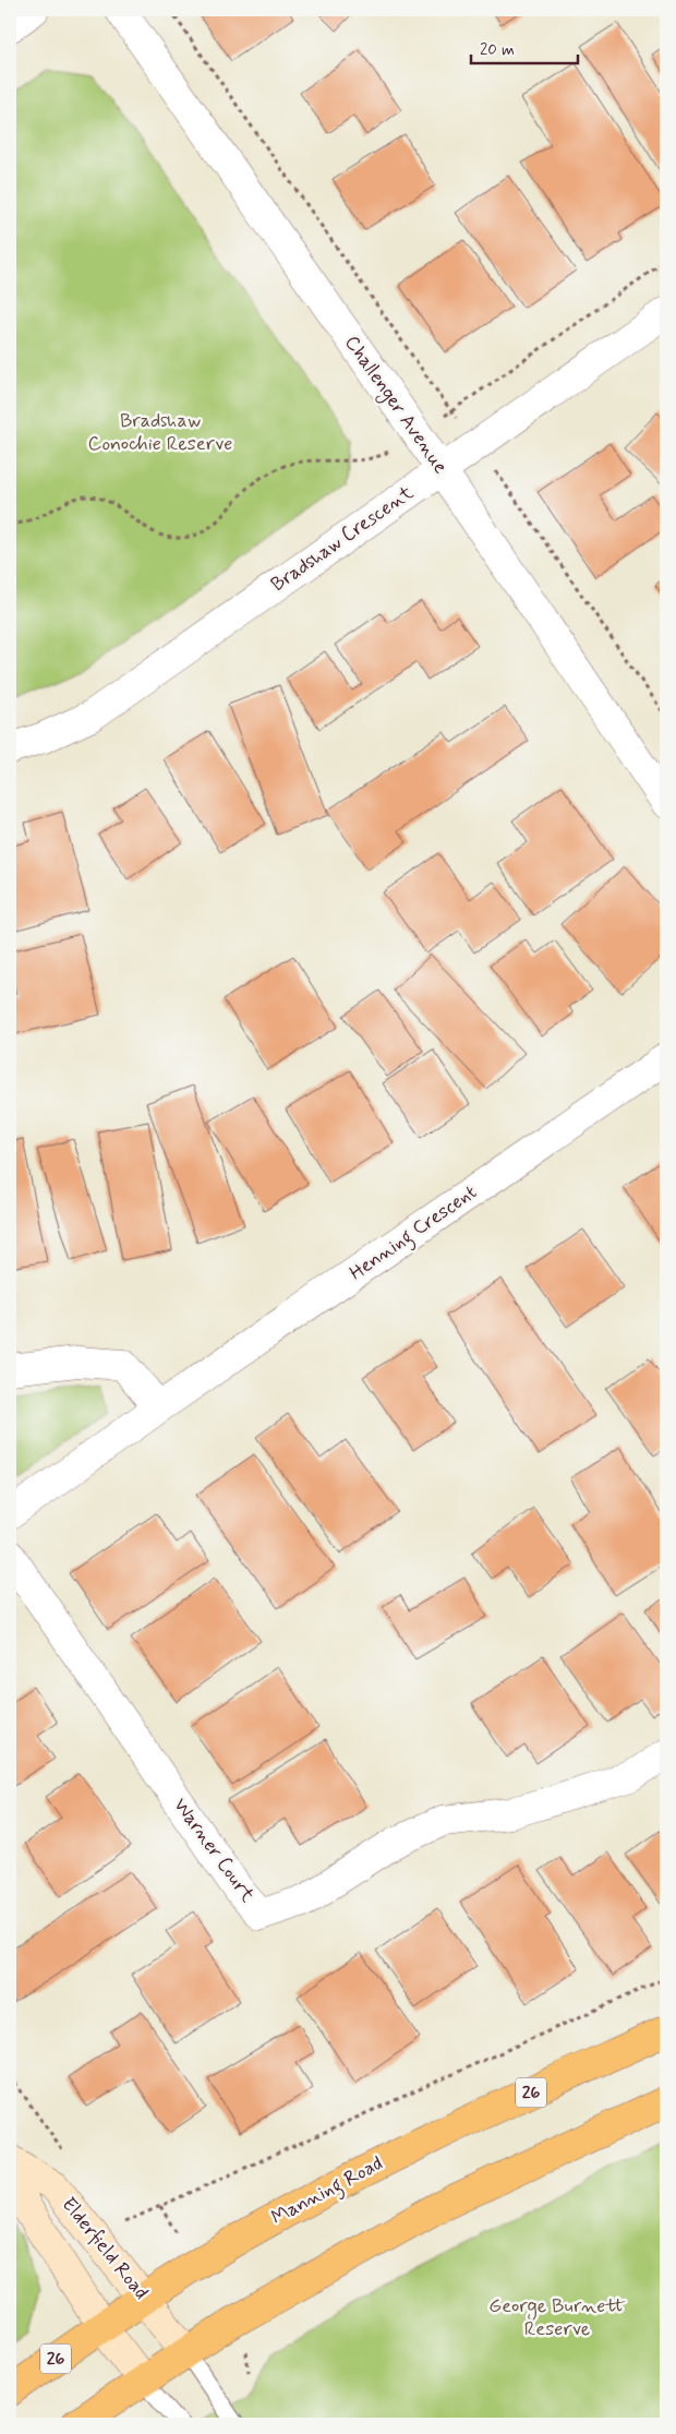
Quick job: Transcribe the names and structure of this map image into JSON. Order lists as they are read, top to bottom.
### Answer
{
  "streets": {
    "main road": ["26", "Manning Road"],
    "street": [
      "Challenger Avenue",
      "Bradshaw Crescent",
      "Henning Crescent",
      "Warner Court",
      "Elderfield Road"
    ]
  },
  "crossings": [
    ["Challenger Avenue", "Bradshaw Crescent"],
    ["Manning Road", "Elderfield Road"]
  ],
  "parks": ["Bradshaw Conochie Reserve", "George Burnett Reserve"],
  "scale_bar": "20 m"
}
